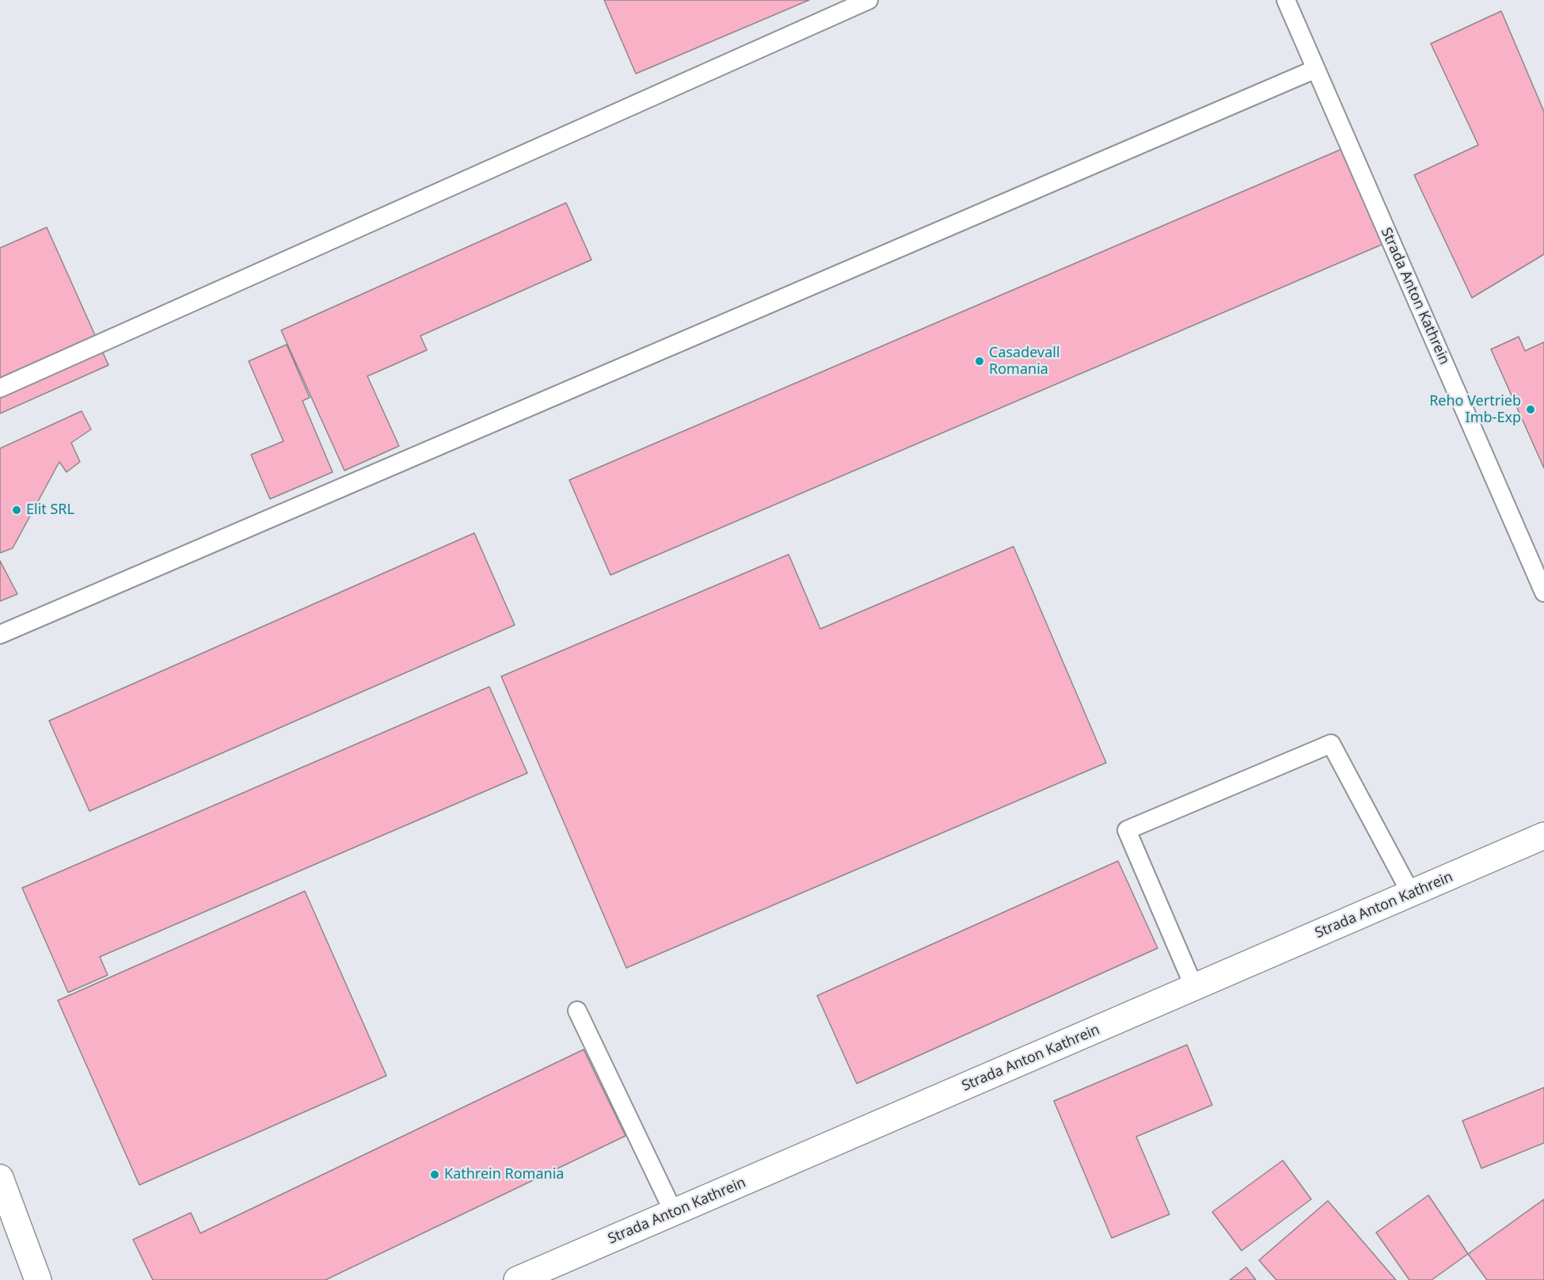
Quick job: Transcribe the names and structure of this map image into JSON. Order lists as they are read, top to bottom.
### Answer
{
  "streets": {
    "street": ["Strada Anton Kathrein"]
  },
  "places": [
    "Casadevall Romania",
    "Reho Vertrieb Imb-Exp",
    "Elit SRL",
    "Kathrein Romania"
  ]
}
